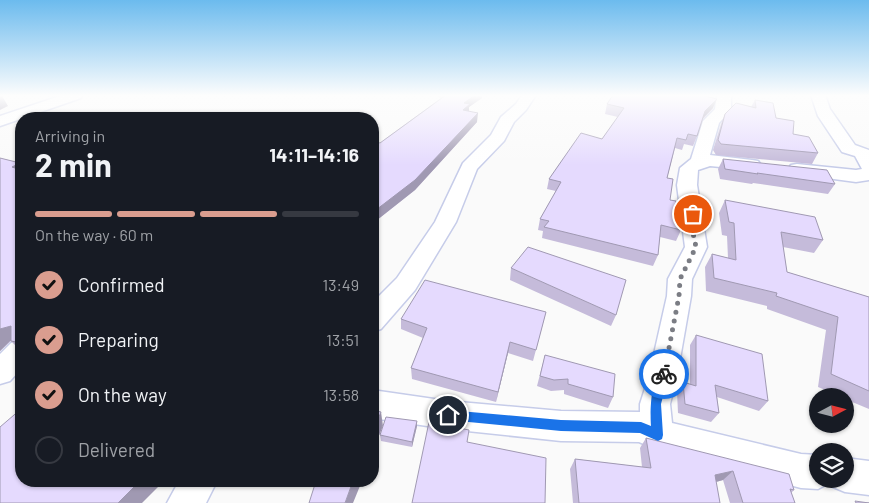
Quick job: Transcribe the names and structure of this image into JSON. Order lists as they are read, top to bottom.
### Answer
{
  "north": "right",
  "page": {
    "heading": ["2 min", "Arriving in", "14:11–14:16"],
    "bar": "On the way · 60 m",
    "list": [
      ["Confirmed", "13:49"],
      ["Preparing", "13:51"],
      ["On the way", "13:58"],
      "Delivered"
    ]
  }
}
